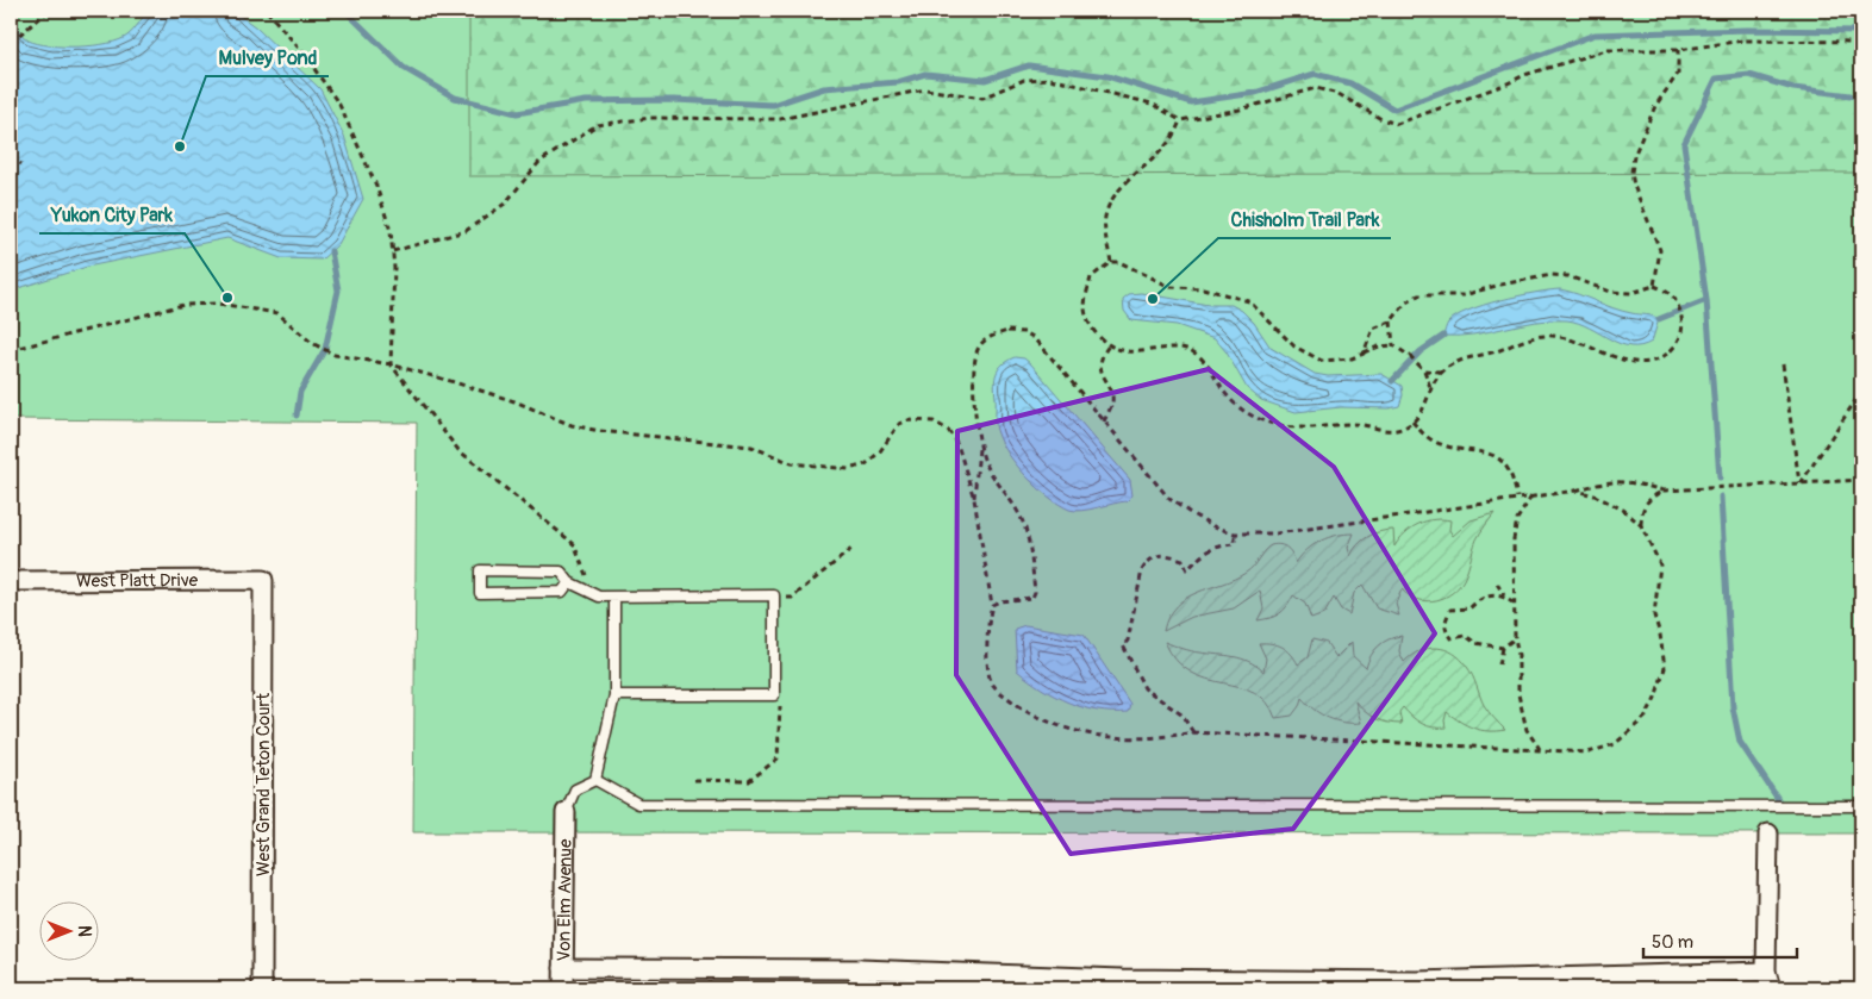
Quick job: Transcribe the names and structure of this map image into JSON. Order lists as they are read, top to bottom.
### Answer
{
  "streets": {
    "street": ["West Platt Drive", "West Grand Teton Court", "Von Elm Avenue"]
  },
  "crossings": [
    ["West Platt Drive", "West Grand Teton Court"]
  ],
  "places": ["Mulvey Pond", "Yukon City Park", "Chisholm Trail Park"],
  "scale_bar": "50 m",
  "north": "right"
}
